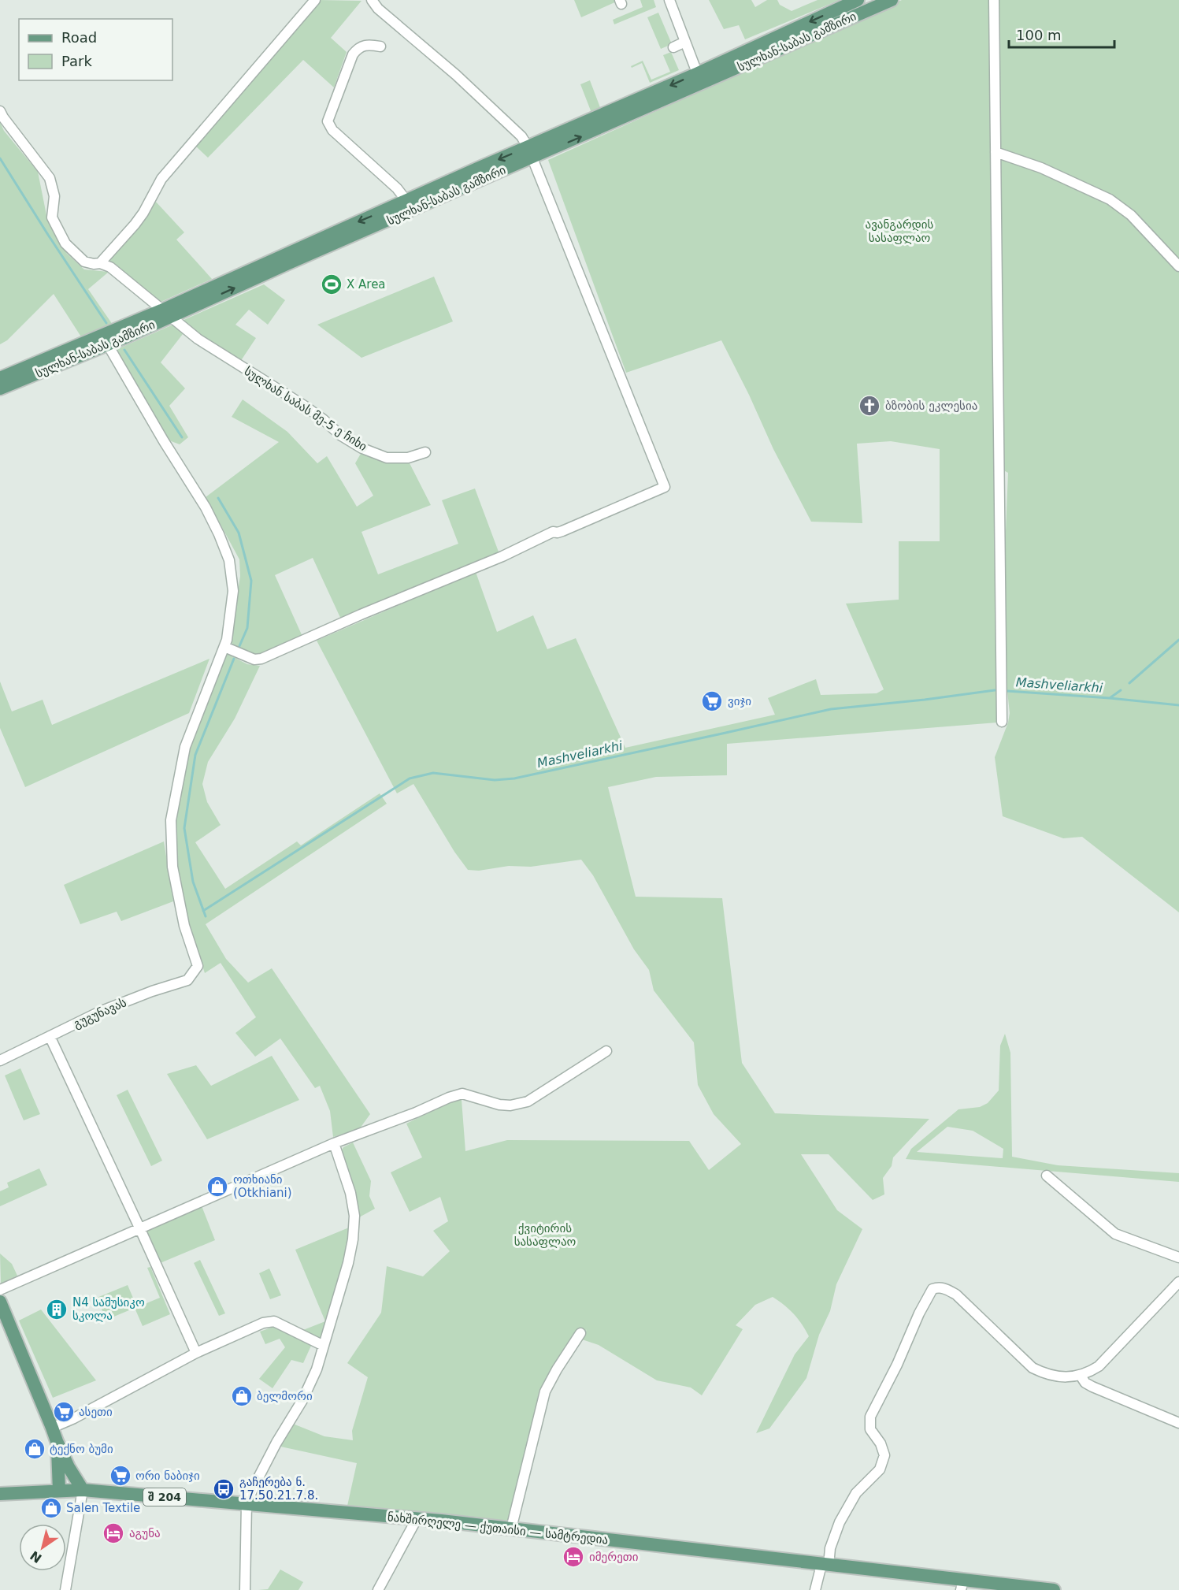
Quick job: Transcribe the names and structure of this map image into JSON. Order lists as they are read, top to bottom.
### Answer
{
  "streets": {
    "main road": ["სულხან-საბას გამზირი", "შ 204", "ნახშირღელე — ქუთაისი — სამტრედია"],
    "street": ["სულხან საბას მე-5 ე ჩიხი", "გუგუნავას"]
  },
  "crossings": [
    ["სულხან-საბას გამზირი", "სულხან საბას მე-5 ე ჩიხი"],
    ["შ 204", "ნახშირღელე — ქუთაისი — სამტრედია"]
  ],
  "water": ["Mashveliarkhi"],
  "parks": ["ავანგარდის სასაფლაო", "ქვიტირის სასაფლაო"],
  "places": {
    "sports": ["X Area"],
    "church": ["ბზობის ეკლესია"],
    "supermarket": ["ვიჯი", "ასეთი", "ორი ნაბიჯი"],
    "shop": [
      "ოთხიანი (Otkhiani)",
      "ბელმორი",
      "ტექნო ბუმი",
      "Salen Textile"
    ],
    "building": ["N4 სამუსიკო სკოლა"],
    "bus stop": ["გაჩერება ნ. 17.50.21.7.8."],
    "hotel": ["აგუნა", "იმერეთი"]
  },
  "legend": ["Road", "Park"],
  "scale_bar": "100 m",
  "north": "bottom left"
}
